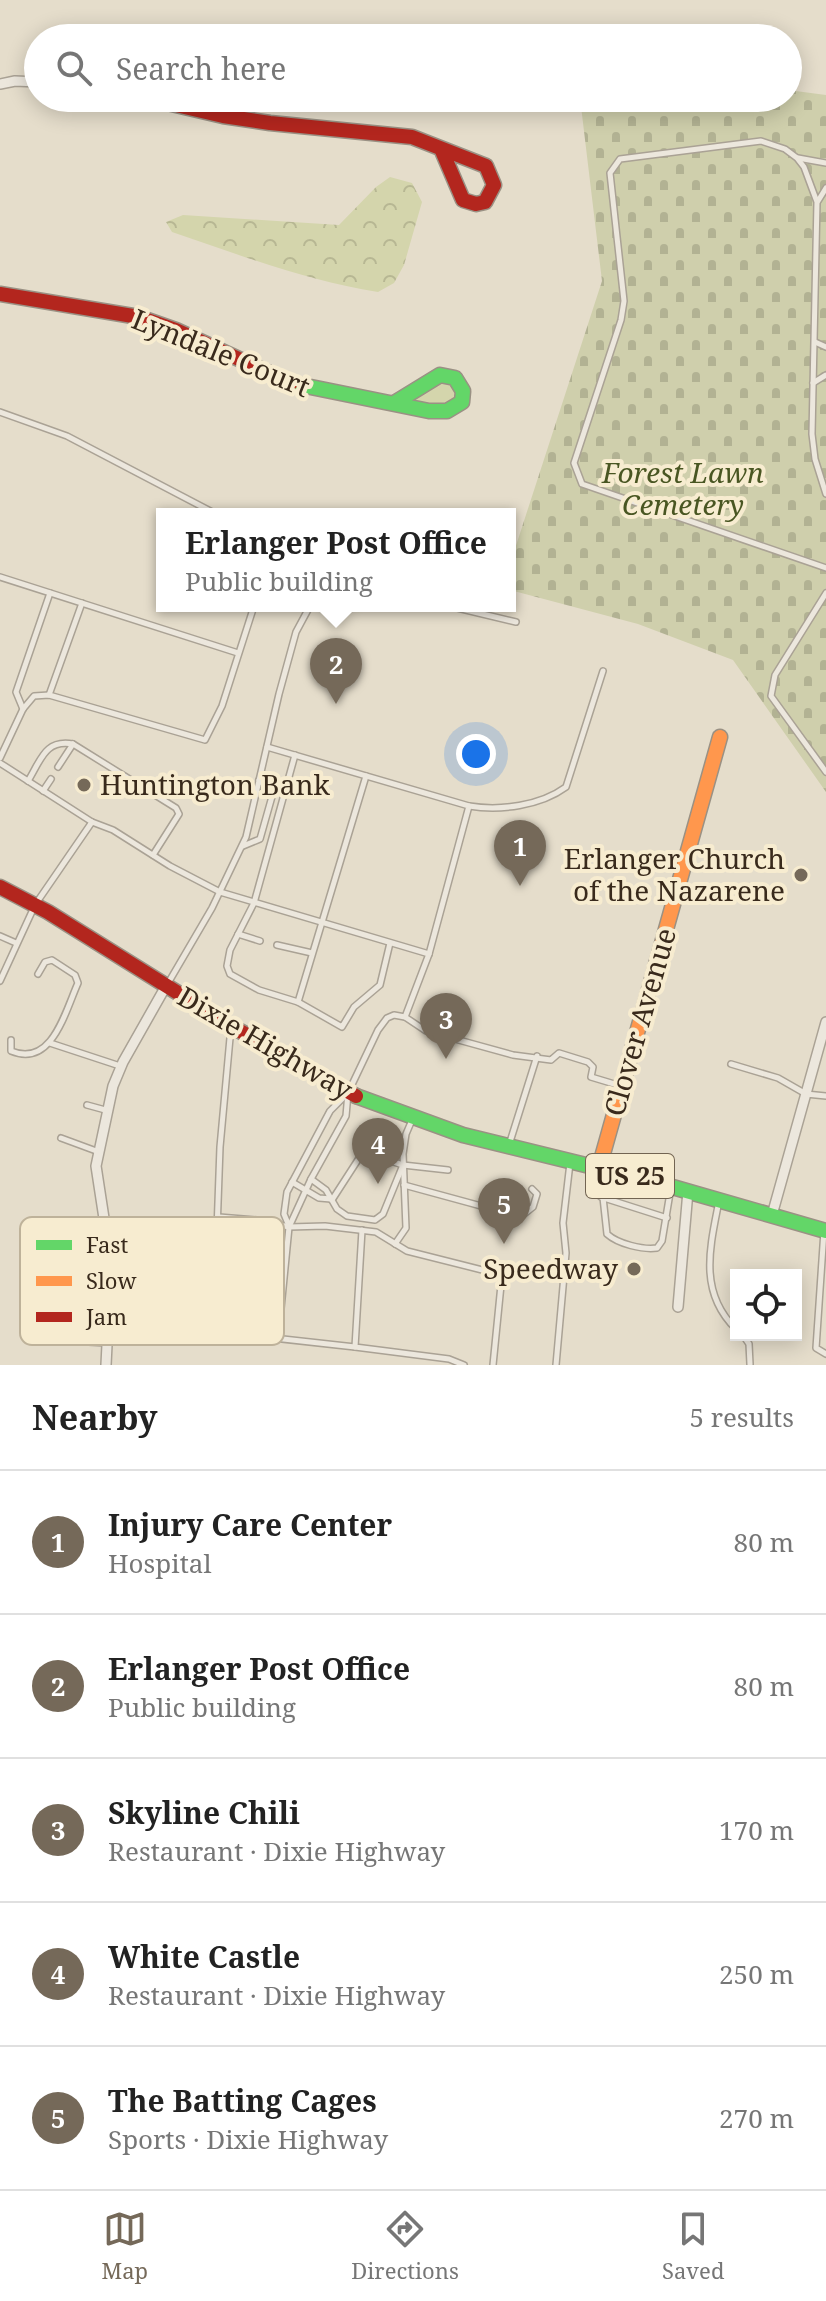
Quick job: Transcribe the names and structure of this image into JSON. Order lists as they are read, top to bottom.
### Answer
{
  "streets": {
    "street": [
      "Lyndale Court",
      "Clover Avenue",
      "Dixie Highway",
      "US 25"
    ]
  },
  "crossings": [
    ["Clover Avenue", "Dixie Highway"]
  ],
  "parks": ["Forest Lawn Cemetery"],
  "places": ["Huntington Bank", "Erlanger Church of the Nazarene", "Speedway"],
  "legend": ["Fast", "Slow", "Jam"],
  "page": {
    "search": "Search here",
    "popup": ["Erlanger Post Office", "Public building"],
    "pins": [
      "2",
      "1",
      "3",
      "4",
      "5"
    ],
    "heading": ["Nearby", "5 results"],
    "list": [
      {
        "mark": "1",
        "name": "Injury Care Center",
        "note": "Hospital",
        "value": "80 m"
      },
      {
        "mark": "2",
        "name": "Erlanger Post Office",
        "note": "Public building",
        "value": "80 m"
      },
      {
        "mark": "3",
        "name": "Skyline Chili",
        "note": "Restaurant · Dixie Highway",
        "value": "170 m"
      },
      {
        "mark": "4",
        "name": "White Castle",
        "note": "Restaurant · Dixie Highway",
        "value": "250 m"
      },
      {
        "mark": "5",
        "name": "The Batting Cages",
        "note": "Sports · Dixie Highway",
        "value": "270 m"
      }
    ],
    "nav": ["Map", "Directions", "Saved"]
  }
}
